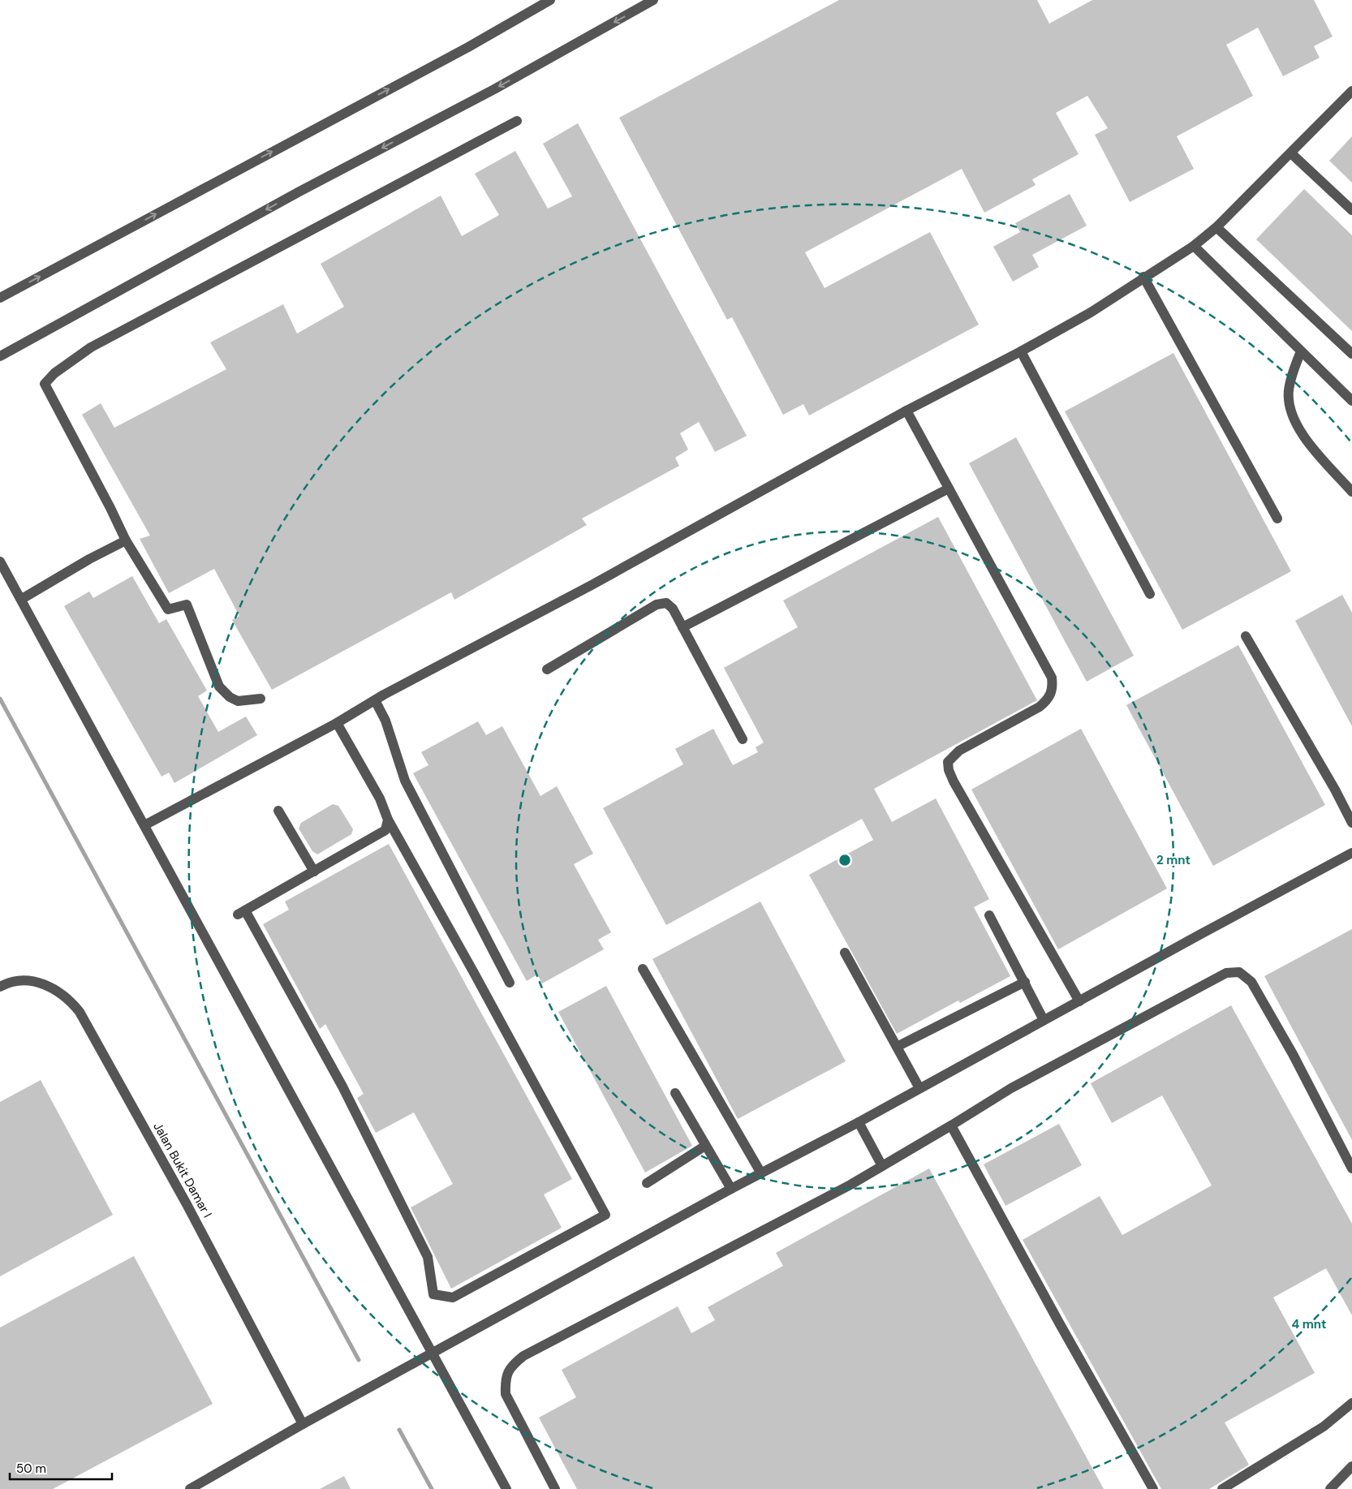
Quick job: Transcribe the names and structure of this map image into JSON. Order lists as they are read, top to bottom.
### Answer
{
  "streets": {
    "street": ["Jalan Bukit Damar I"]
  },
  "scale_bar": "50 m",
  "rings": ["2 mnt", "4 mnt"]
}
